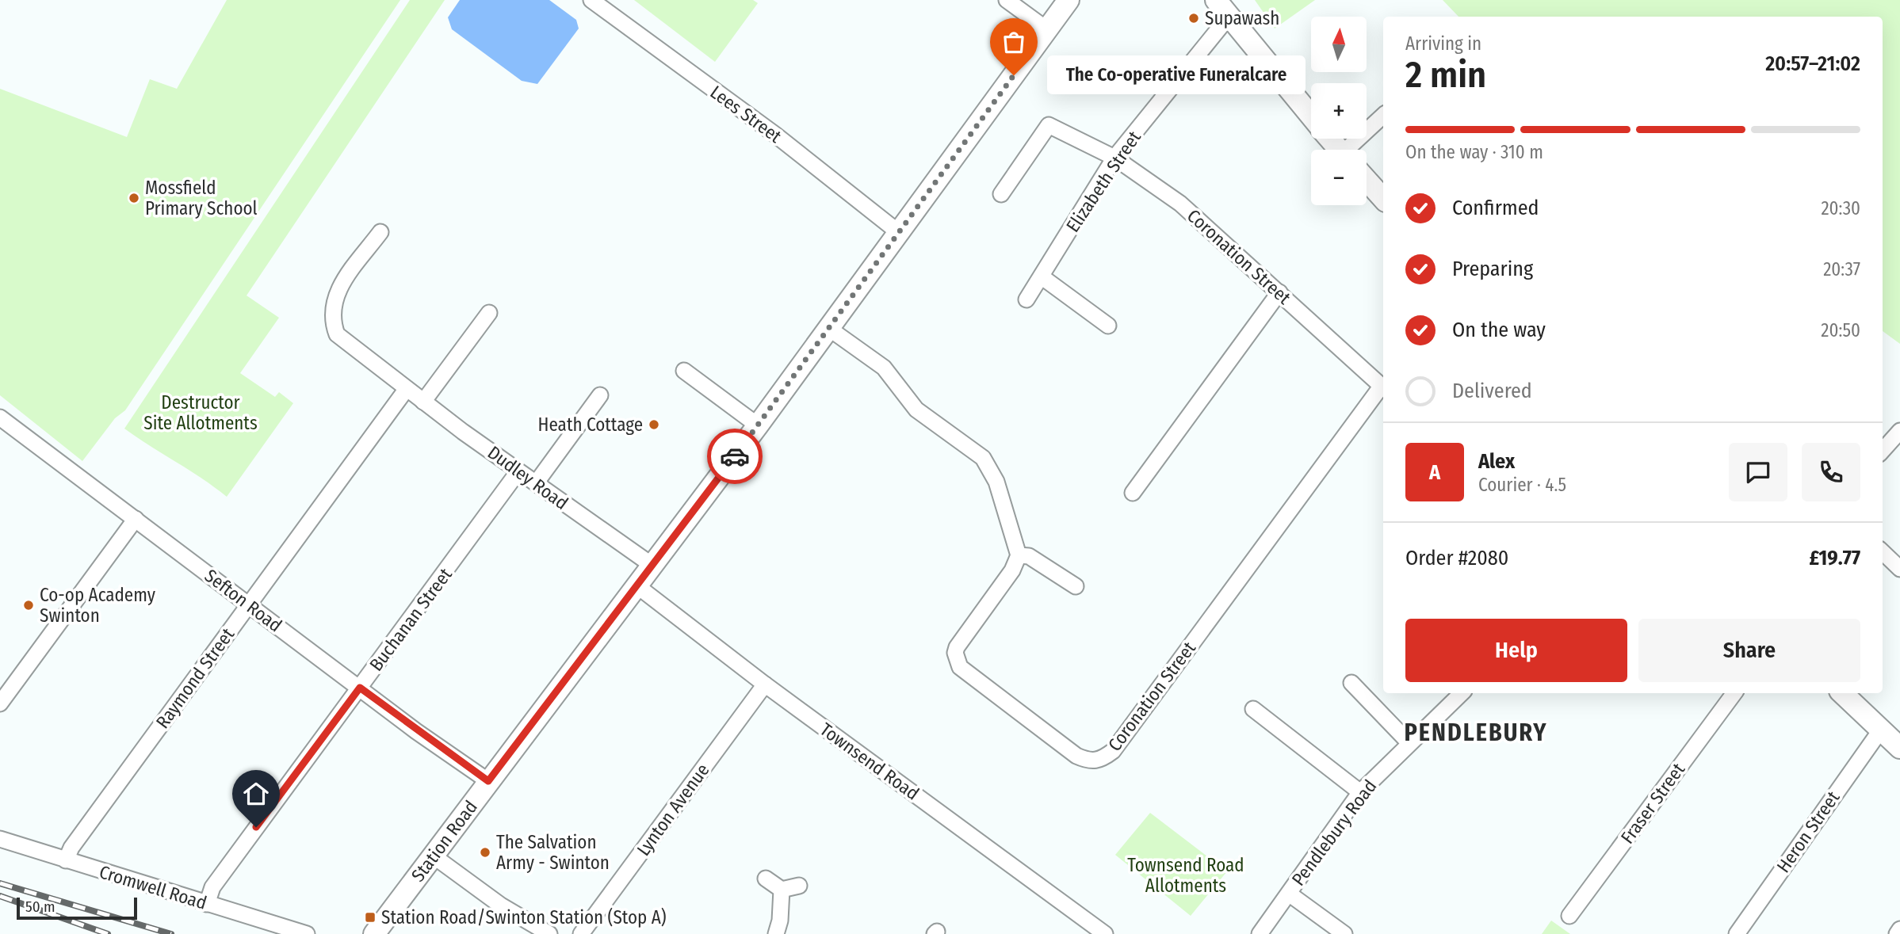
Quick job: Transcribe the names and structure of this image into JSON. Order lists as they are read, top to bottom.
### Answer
{
  "streets": {
    "main road": ["Station Road"],
    "street": [
      "Lees Street",
      "Elizabeth Street",
      "Coronation Street",
      "Dudley Road",
      "Sefton Road",
      "Buchanan Street",
      "Raymond Street",
      "Townsend Road",
      "Fraser Street",
      "Lynton Avenue",
      "Heron Street",
      "Pendlebury Road",
      "Cromwell Road"
    ]
  },
  "crossings": [
    ["Lees Street", "Station Road"],
    ["Elizabeth Street", "Coronation Street"],
    ["Dudley Road", "Buchanan Street"],
    ["Dudley Road", "Raymond Street"],
    ["Dudley Road", "Station Road"],
    ["Sefton Road", "Buchanan Street"],
    ["Sefton Road", "Raymond Street"],
    ["Sefton Road", "Station Road"],
    ["Buchanan Street", "Cromwell Road"],
    ["Raymond Street", "Cromwell Road"],
    ["Townsend Road", "Lynton Avenue"],
    ["Townsend Road", "Station Road"]
  ],
  "districts": ["PENDLEBURY"],
  "parks": ["Destructor Site Allotments", "Townsend Road Allotments"],
  "places": {
    "other": [
      "Supawash",
      "The Co-operative Funeralcare",
      "Mossfield Primary School",
      "Heath Cottage",
      "Co-op Academy Swinton",
      "The Salvation Army - Swinton"
    ],
    "transit": ["Station Road/Swinton Station (Stop A)"]
  },
  "scale_bar": "50 m",
  "north": "top",
  "page": {
    "map_buttons": ["+", "−"],
    "heading": ["2 min", "Arriving in", "20:57–21:02"],
    "panel": [
      "Alex",
      "Courier · 4.5",
      "Order #2080",
      "£19.77"
    ],
    "bubble": "The Co-operative Funeralcare",
    "bar": "On the way · 310 m",
    "list": [
      ["Confirmed", "20:30"],
      ["Preparing", "20:37"],
      ["On the way", "20:50"],
      "Delivered"
    ],
    "round": "A",
    "buttons": ["Help", "Share"],
    "scale": "50 m"
  }
}
